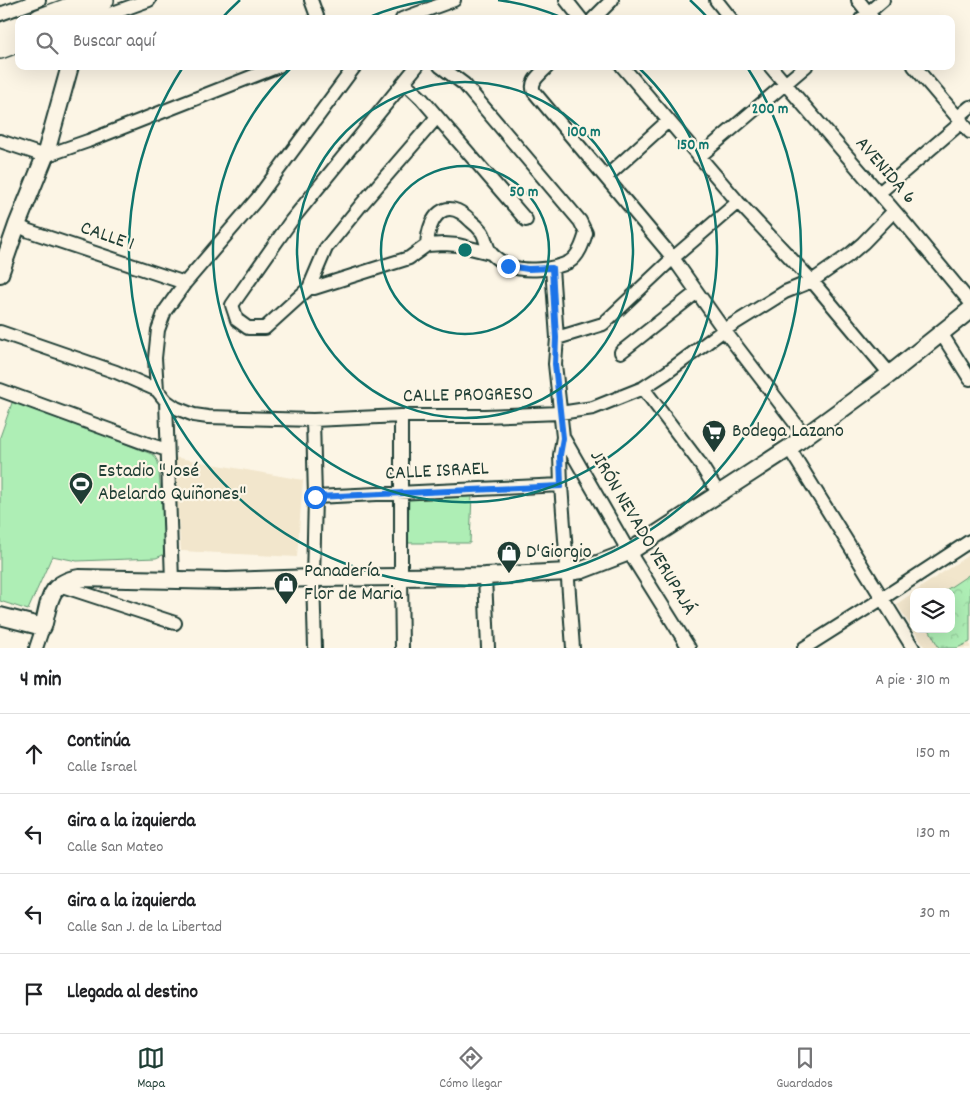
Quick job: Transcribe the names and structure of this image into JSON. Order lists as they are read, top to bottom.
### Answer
{
  "streets": {
    "street": [
      "AVENIDA 6",
      "CALLE 1",
      "CALLE PROGRESO",
      "CALLE ISRAEL",
      "JIRÓN NEVADO YERUPAJÁ"
    ]
  },
  "crossings": [
    ["AVENIDA 6", "CALLE PROGRESO"]
  ],
  "places": {
    "supermarket": ["Bodega Lazano"],
    "sports": ["Estadio \"José Abelardo Quiñones\""],
    "shop": ["D'Giorgio", "Panadería Flor de Maria"]
  },
  "page": {
    "search": "Buscar aquí",
    "heading": ["4 min", "A pie · 310 m"],
    "list": [
      ["Continúa", "Calle Israel", "150 m"],
      ["Gira a la izquierda", "Calle San Mateo", "130 m"],
      ["Gira a la izquierda", "Calle San J. de la Libertad", "30 m"],
      "Llegada al destino"
    ],
    "nav": ["Mapa", "Cómo llegar", "Guardados"]
  },
  "rings": [
    "200 m",
    "100 m",
    "150 m",
    "50 m"
  ]
}
